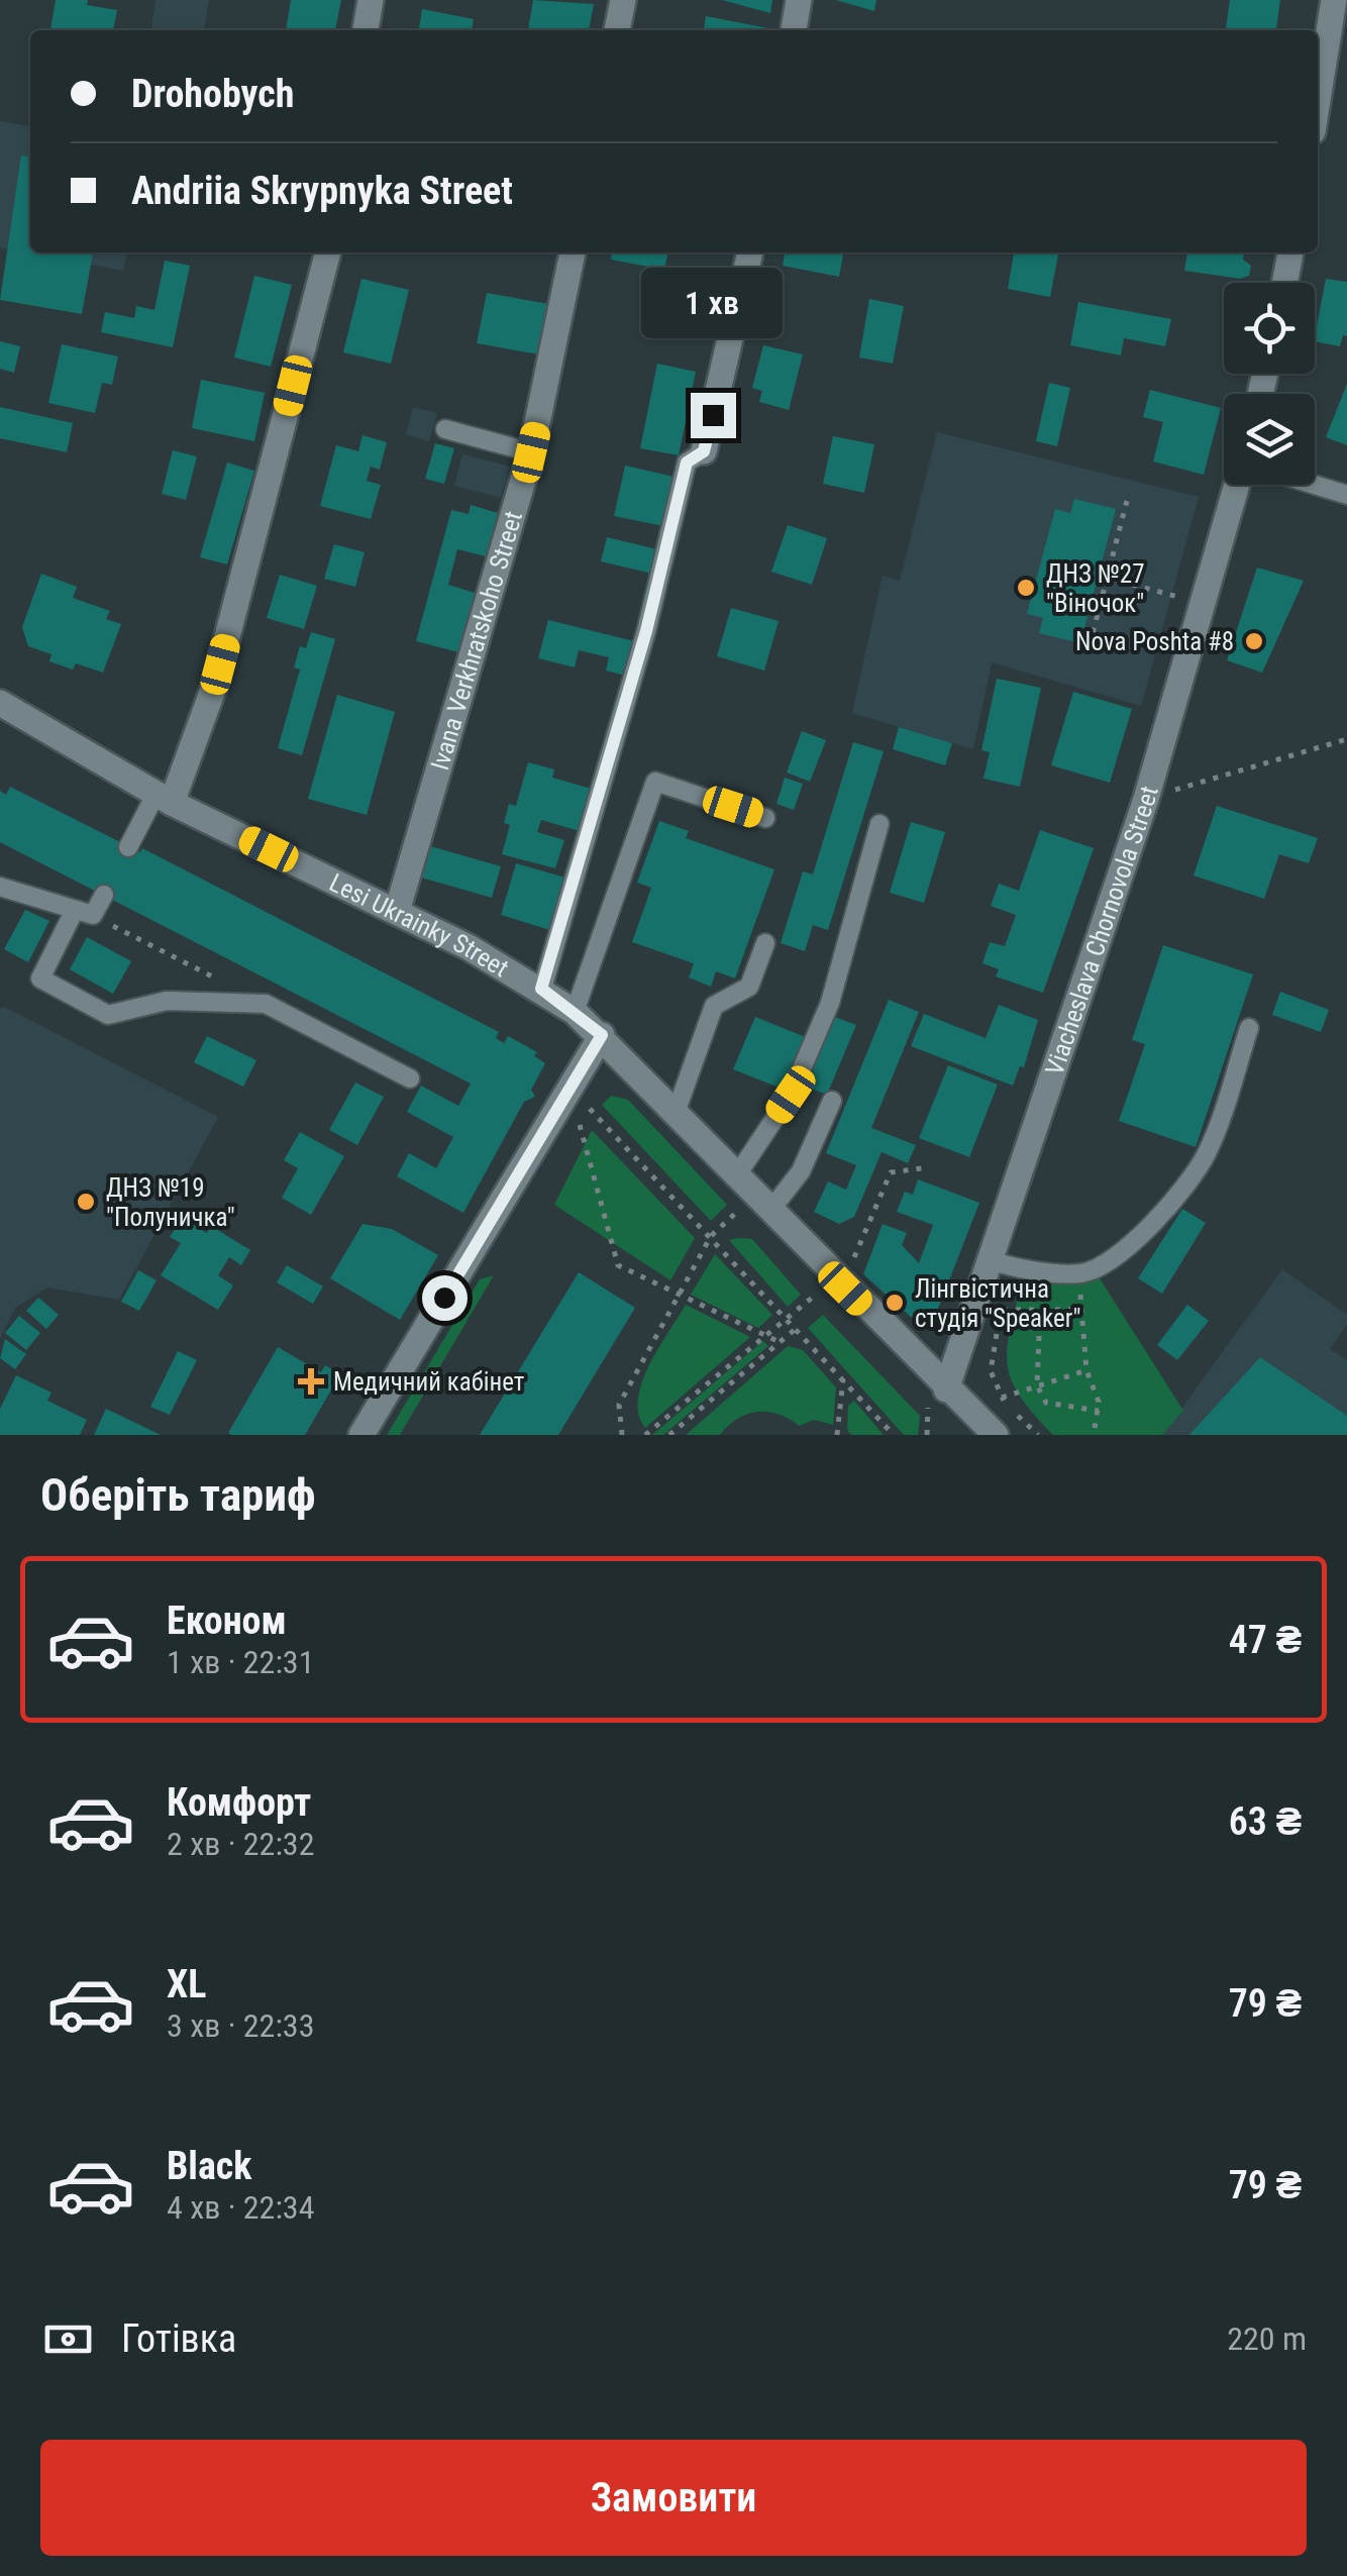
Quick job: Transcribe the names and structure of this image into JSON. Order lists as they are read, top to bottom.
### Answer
{
  "streets": {
    "street": ["Ivana Verkhratskoho Street", "Lesi Ukrainky Street", "Viacheslava Chornovola Street"]
  },
  "crossings": [
    ["Ivana Verkhratskoho Street", "Lesi Ukrainky Street"],
    ["Lesi Ukrainky Street", "Viacheslava Chornovola Street"]
  ],
  "places": {
    "other": [
      "ДНЗ №27 \"Віночок\"",
      "Nova Poshta #8",
      "ДНЗ №19 \"Полуничка\"",
      "Лінгвістична студія \"Speaker\""
    ],
    "health": ["Медичний кабінет"]
  },
  "page": {
    "banner": ["Drohobych", "Andriia Skrypnyka Street"],
    "bubble": "1 хв",
    "heading": "Оберіть тариф",
    "list": [
      {
        "name": "Економ",
        "note": "1 хв · 22:31",
        "value": "47 ₴"
      },
      {
        "name": "Комфорт",
        "note": "2 хв · 22:32",
        "value": "63 ₴"
      },
      {
        "name": "XL",
        "note": "3 хв · 22:33",
        "value": "79 ₴"
      },
      {
        "name": "Black",
        "note": "4 хв · 22:34",
        "value": "79 ₴"
      }
    ],
    "pay": ["Готівка", "220 m"],
    "buttons": "Замовити"
  }
}
